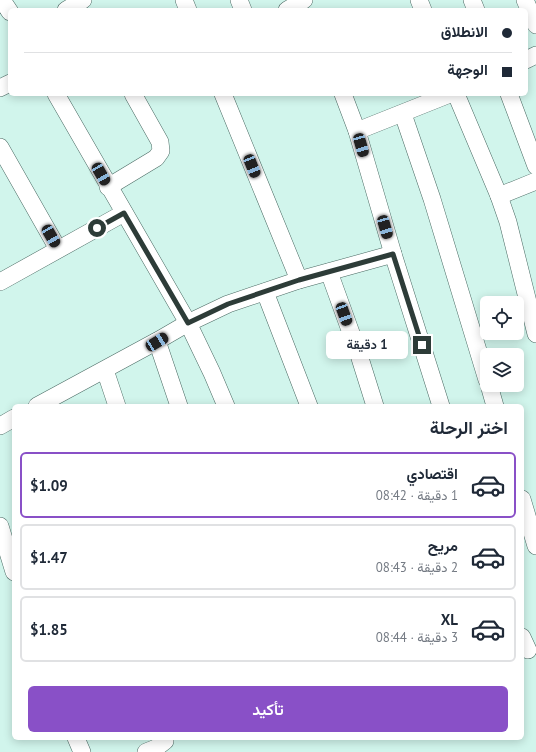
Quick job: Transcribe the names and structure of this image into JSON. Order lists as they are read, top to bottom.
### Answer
{
  "page": {
    "banner": ["الانطلاق", "الوجهة"],
    "bubble": "1 دقيقة",
    "heading": "اختر الرحلة",
    "list": [
      {
        "name": "اقتصادي",
        "note": "1 دقيقة · 08:42",
        "value": "$1.09"
      },
      {
        "name": "مريح",
        "note": "2 دقيقة · 08:43",
        "value": "$1.47"
      },
      {
        "name": "XL",
        "note": "3 دقيقة · 08:44",
        "value": "$1.85"
      }
    ],
    "buttons": "تأكيد"
  }
}
